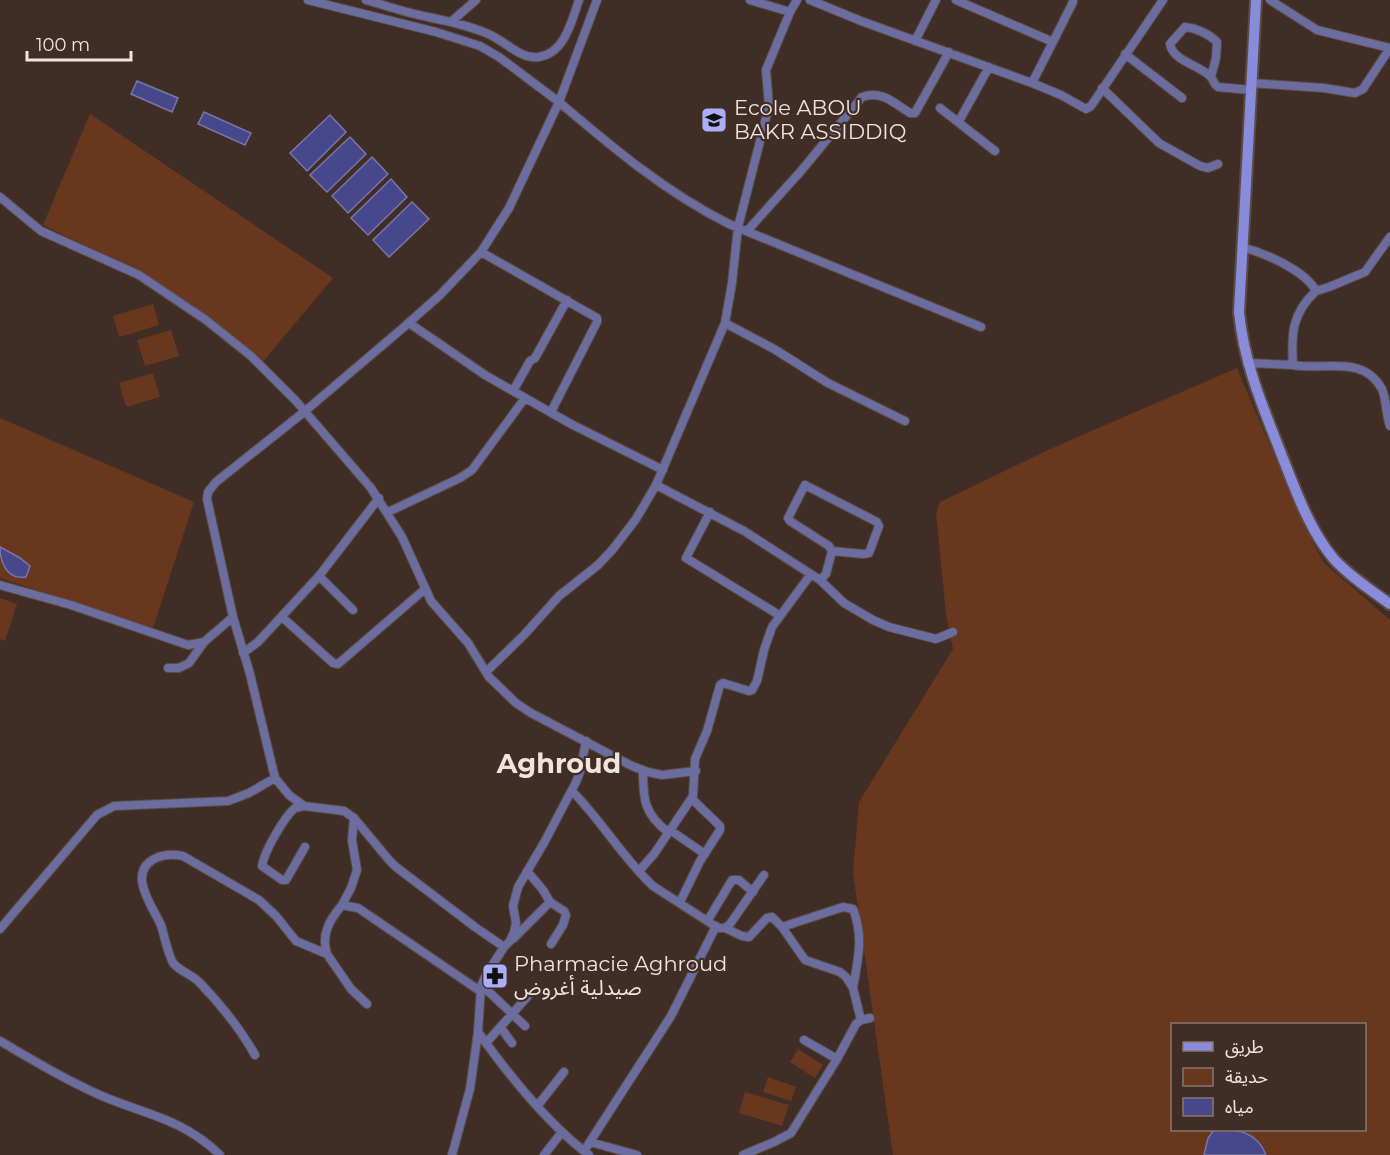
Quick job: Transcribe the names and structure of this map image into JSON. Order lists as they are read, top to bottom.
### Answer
{
  "districts": ["Aghroud"],
  "places": {
    "school or university": ["Ecole ABOU BAKR ASSIDDIQ"],
    "pharmacy": ["Pharmacie Aghroud صيدلية أغروض"]
  },
  "legend": ["طريق", "حديقة", "مياه"],
  "scale_bar": "100 m"
}
